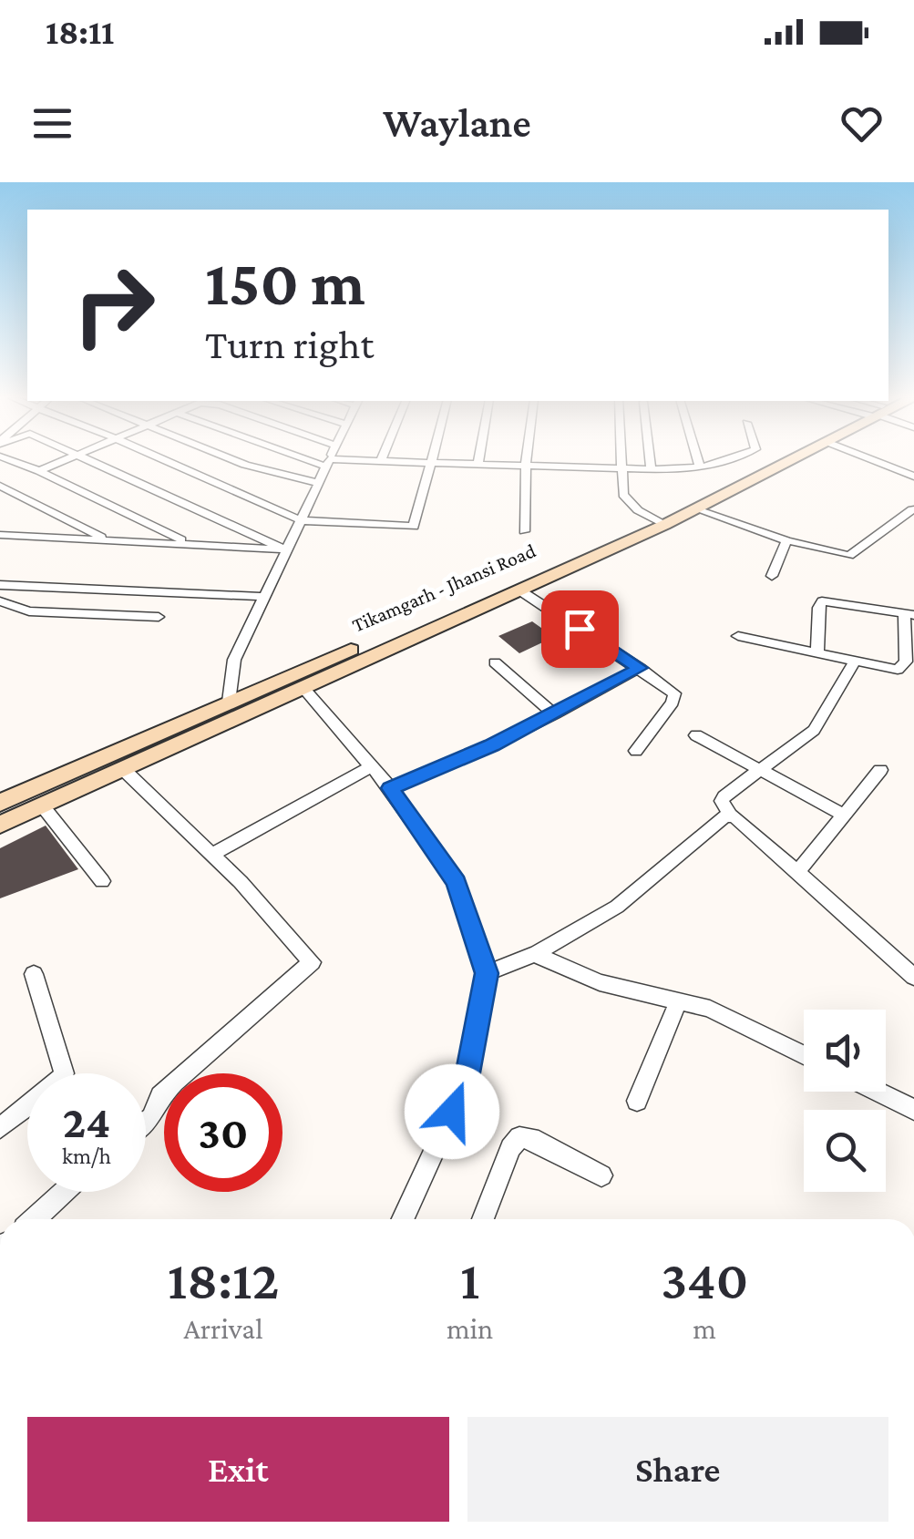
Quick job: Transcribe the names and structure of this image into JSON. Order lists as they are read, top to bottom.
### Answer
{
  "streets": {
    "street": ["Tikamgarh - Jhansi Road"]
  },
  "page": {
    "status": "18:11",
    "header": "Waylane",
    "turn": ["150 m", "Turn right"],
    "speed": "24 km/h",
    "limit": "30",
    "eta": [
      "18:12",
      "Arrival",
      "1",
      "min",
      "340",
      "m"
    ],
    "buttons": ["Exit", "Share"]
  }
}
